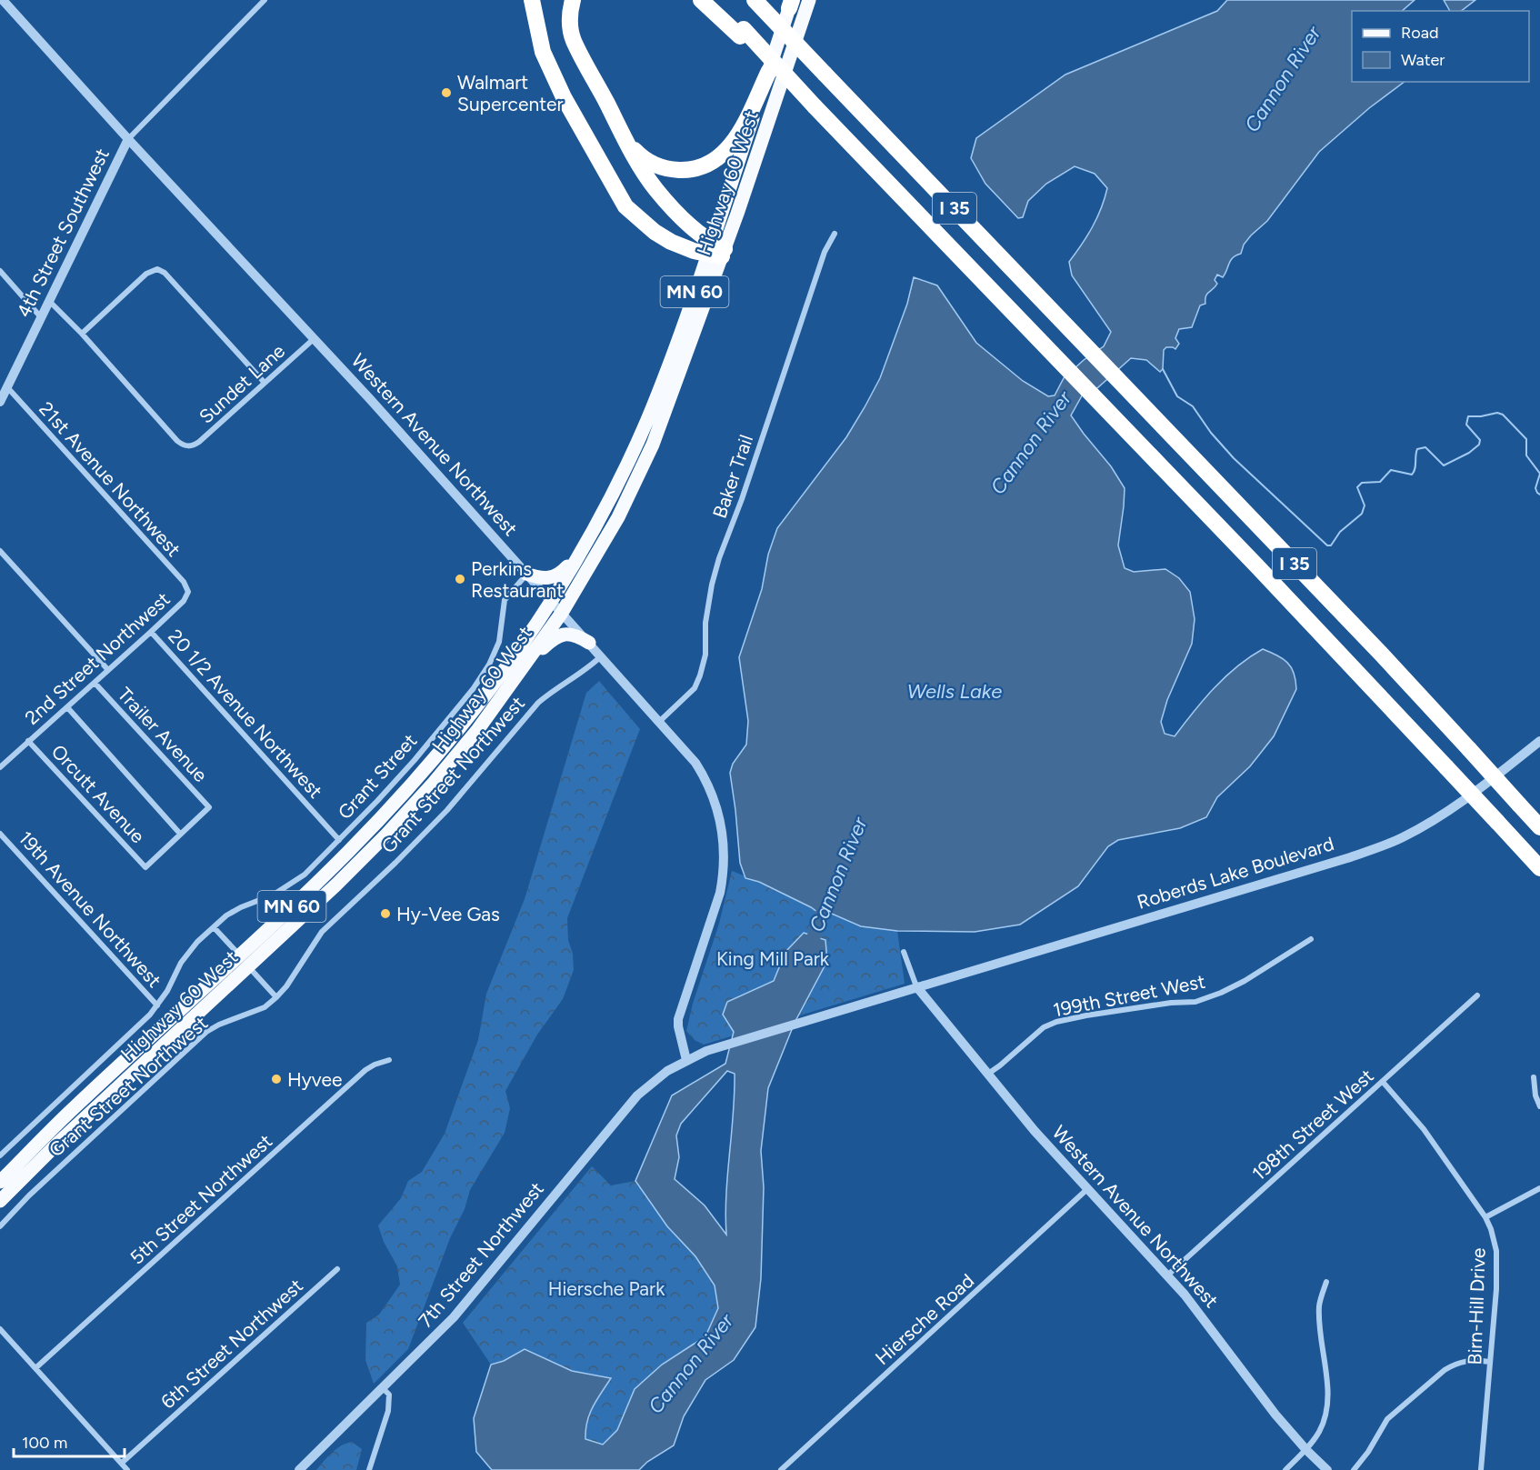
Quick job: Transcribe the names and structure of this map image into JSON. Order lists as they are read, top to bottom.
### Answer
{
  "streets": {
    "highway": ["I 35"],
    "main road": ["Highway 60 West", "MN 60"],
    "street": [
      "4th Street Southwest",
      "Sundet Lane",
      "Western Avenue Northwest",
      "Baker Trail",
      "21st Avenue Northwest",
      "2nd Street Northwest",
      "20 1/2 Avenue Northwest",
      "Trailer Avenue",
      "Grant Street Northwest",
      "Grant Street",
      "Orcutt Avenue",
      "Roberds Lake Boulevard",
      "19th Avenue Northwest",
      "199th Street West",
      "198th Street West",
      "5th Street Northwest",
      "7th Street Northwest",
      "Birn-Hill Drive",
      "Hiersche Road",
      "6th Street Northwest"
    ]
  },
  "crossings": [
    ["Highway 60 West", "Western Avenue Northwest"],
    ["4th Street Southwest", "Western Avenue Northwest"],
    ["4th Street Southwest", "21st Avenue Northwest"],
    ["Sundet Lane", "Western Avenue Northwest"],
    ["Western Avenue Northwest", "Baker Trail"],
    ["Western Avenue Northwest", "Grant Street Northwest"],
    ["Western Avenue Northwest", "Grant Street"],
    ["Western Avenue Northwest", "Roberds Lake Boulevard"],
    ["Western Avenue Northwest", "199th Street West"],
    ["Western Avenue Northwest", "198th Street West"],
    ["Western Avenue Northwest", "7th Street Northwest"],
    ["Western Avenue Northwest", "Hiersche Road"],
    ["21st Avenue Northwest", "2nd Street Northwest"],
    ["2nd Street Northwest", "20 1/2 Avenue Northwest"],
    ["2nd Street Northwest", "Trailer Avenue"],
    ["2nd Street Northwest", "Orcutt Avenue"],
    ["20 1/2 Avenue Northwest", "Grant Street"],
    ["Trailer Avenue", "Orcutt Avenue"],
    ["Grant Street", "19th Avenue Northwest"],
    ["Roberds Lake Boulevard", "7th Street Northwest"],
    ["198th Street West", "Birn-Hill Drive"]
  ],
  "water": ["Cannon River", "Wells Lake"],
  "parks": ["King Mill Park", "Hiersche Park"],
  "places": [
    "Walmart Supercenter",
    "Perkins Restaurant",
    "Hy-Vee Gas",
    "Hyvee"
  ],
  "legend": ["Road", "Water"],
  "scale_bar": "100 m"
}
